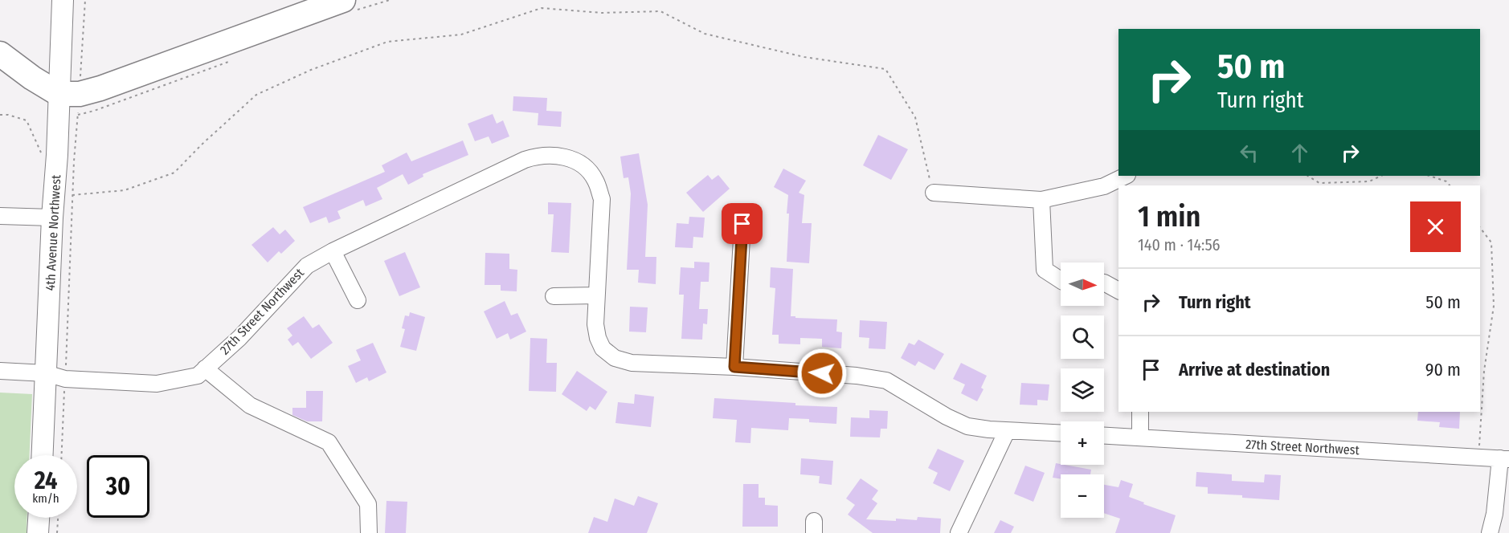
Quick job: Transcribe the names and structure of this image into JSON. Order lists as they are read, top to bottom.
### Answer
{
  "streets": {
    "main road": ["4th Avenue Northwest"],
    "street": ["27th Street Northwest"]
  },
  "crossings": [
    ["4th Avenue Northwest", "27th Street Northwest"]
  ],
  "north": "right",
  "page": {
    "turn": ["50 m", "Turn right"],
    "heading": ["1 min", "140 m · 14:56"],
    "map_buttons": ["+", "−"],
    "list": [
      {
        "name": "Turn right",
        "value": "50 m"
      },
      {
        "name": "Arrive at destination",
        "value": "90 m"
      }
    ],
    "speed": "24 km/h",
    "limit": "30"
  }
}
